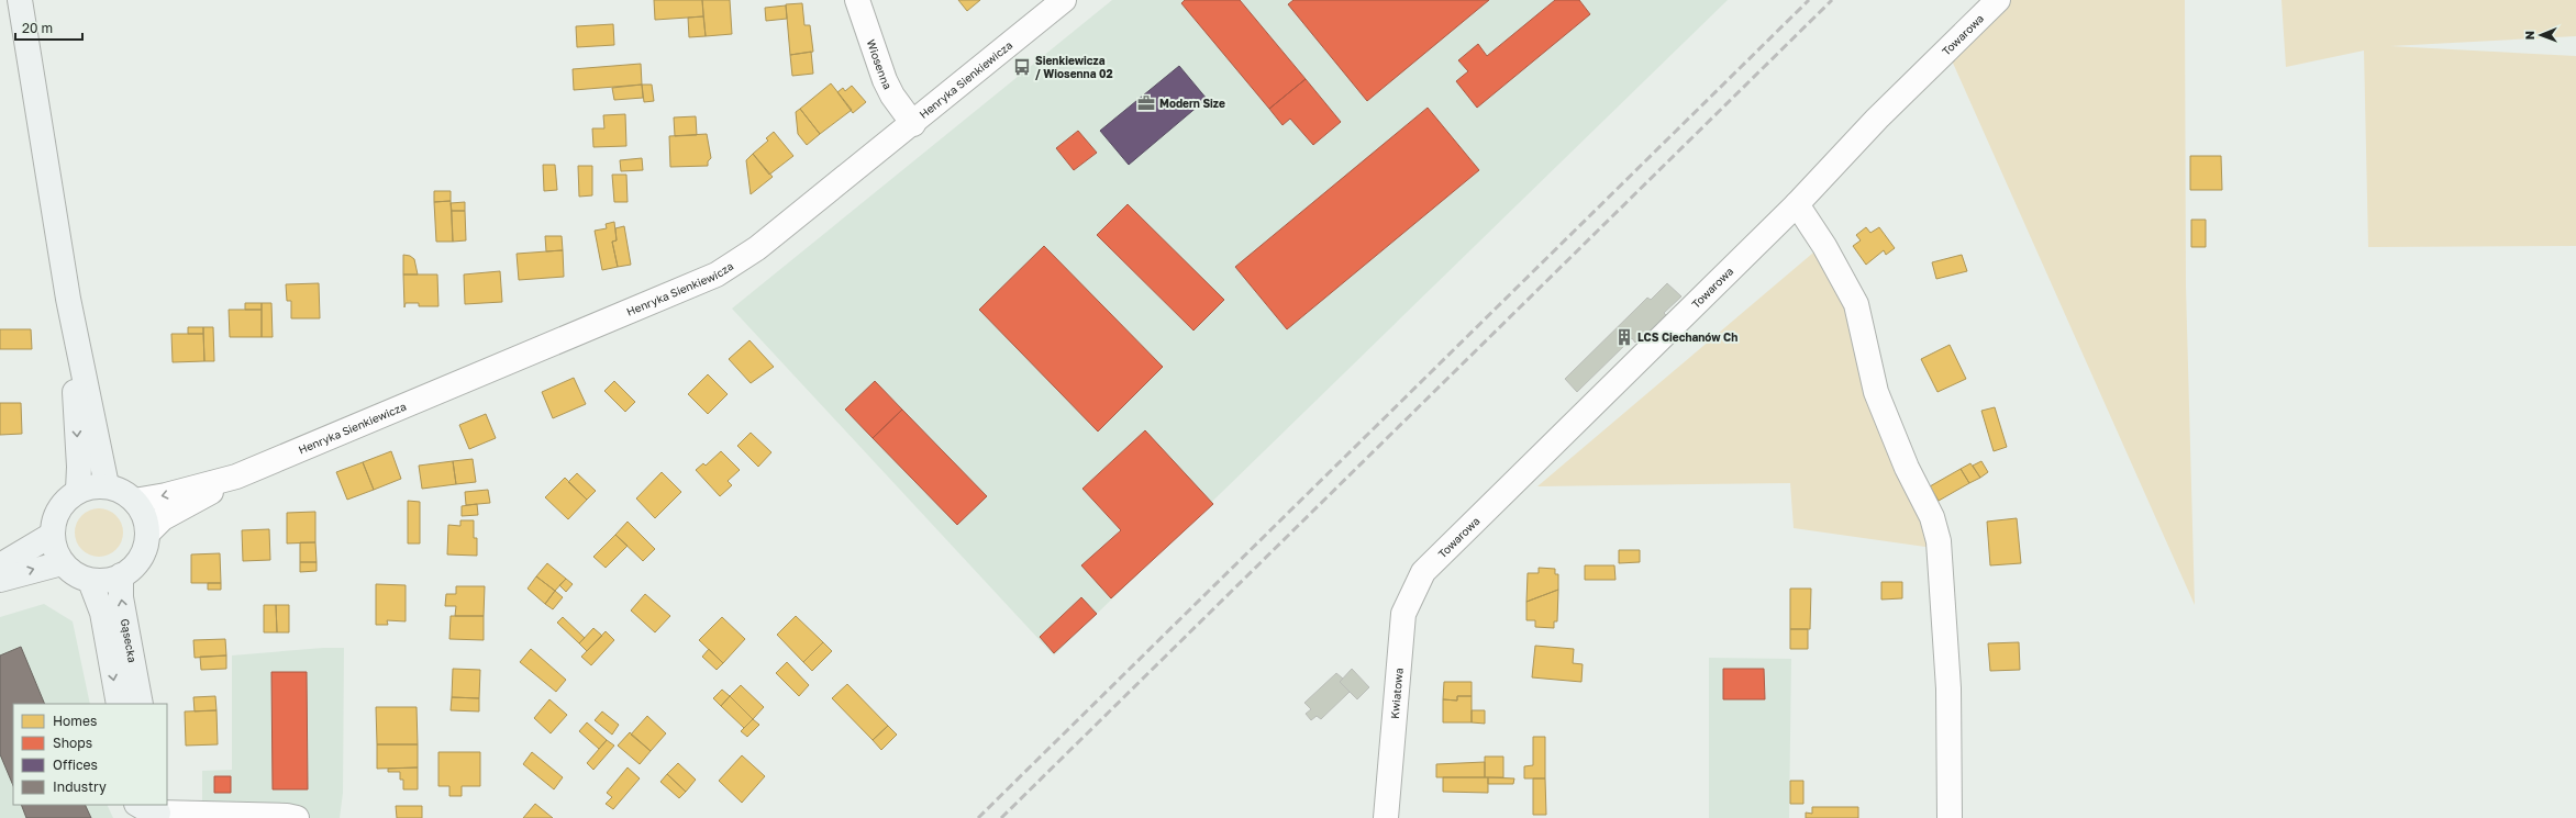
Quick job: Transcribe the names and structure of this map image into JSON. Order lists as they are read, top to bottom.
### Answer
{
  "streets": {
    "main road": ["Gąsecka"],
    "street": [
      "Towarowa",
      "Wiosenna",
      "Henryka Sienkiewicza",
      "Kwiatowa"
    ]
  },
  "crossings": [
    ["Towarowa", "Kwiatowa"],
    ["Wiosenna", "Henryka Sienkiewicza"],
    ["Henryka Sienkiewicza", "Gąsecka"]
  ],
  "places": {
    "bus stop": ["Sienkiewicza / Wiosenna 02"],
    "office": ["Modern Size"],
    "building": ["LCS Ciechanów Ch"]
  },
  "legend": [
    "Homes",
    "Shops",
    "Offices",
    "Industry"
  ],
  "scale_bar": "20 m",
  "north": "left"
}
